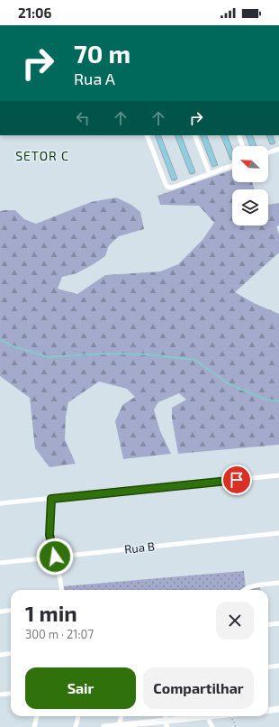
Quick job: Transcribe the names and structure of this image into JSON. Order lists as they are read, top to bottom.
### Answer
{
  "streets": {
    "street": ["Rua B"]
  },
  "districts": ["SETOR C"],
  "north": "top left",
  "page": {
    "status": "21:06",
    "turn": ["70 m", "Rua A"],
    "heading": ["1 min", "300 m · 21:07"],
    "buttons": ["Sair", "Compartilhar"]
  }
}
